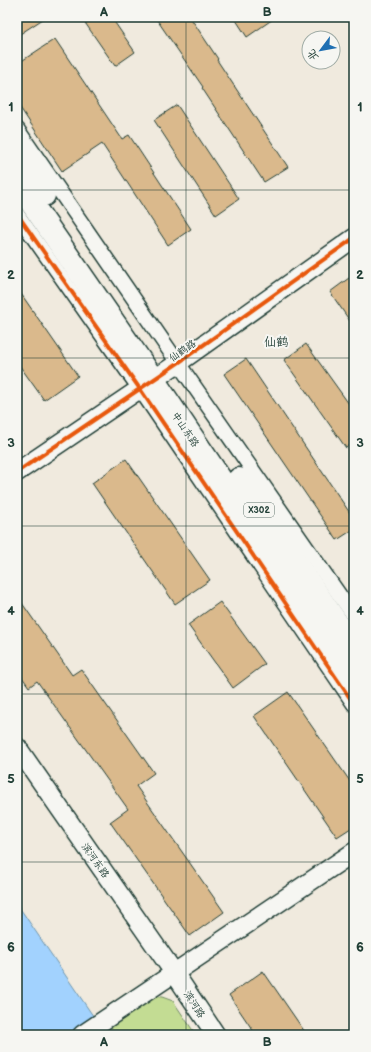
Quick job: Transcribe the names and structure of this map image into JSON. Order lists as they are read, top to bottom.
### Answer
{
  "streets": {
    "main road": ["中山东路", "X302"],
    "street": ["仙鹤路", "滨河东路", "滨河路"]
  },
  "crossings": [
    ["仙鹤路", "中山东路"],
    ["滨河东路", "滨河路"]
  ],
  "districts": ["仙鹤"],
  "north": "bottom left",
  "grid": {
    "columns": ["A", "B"],
    "rows": [
      "1",
      "2",
      "3",
      "4",
      "5",
      "6"
    ]
  }
}
